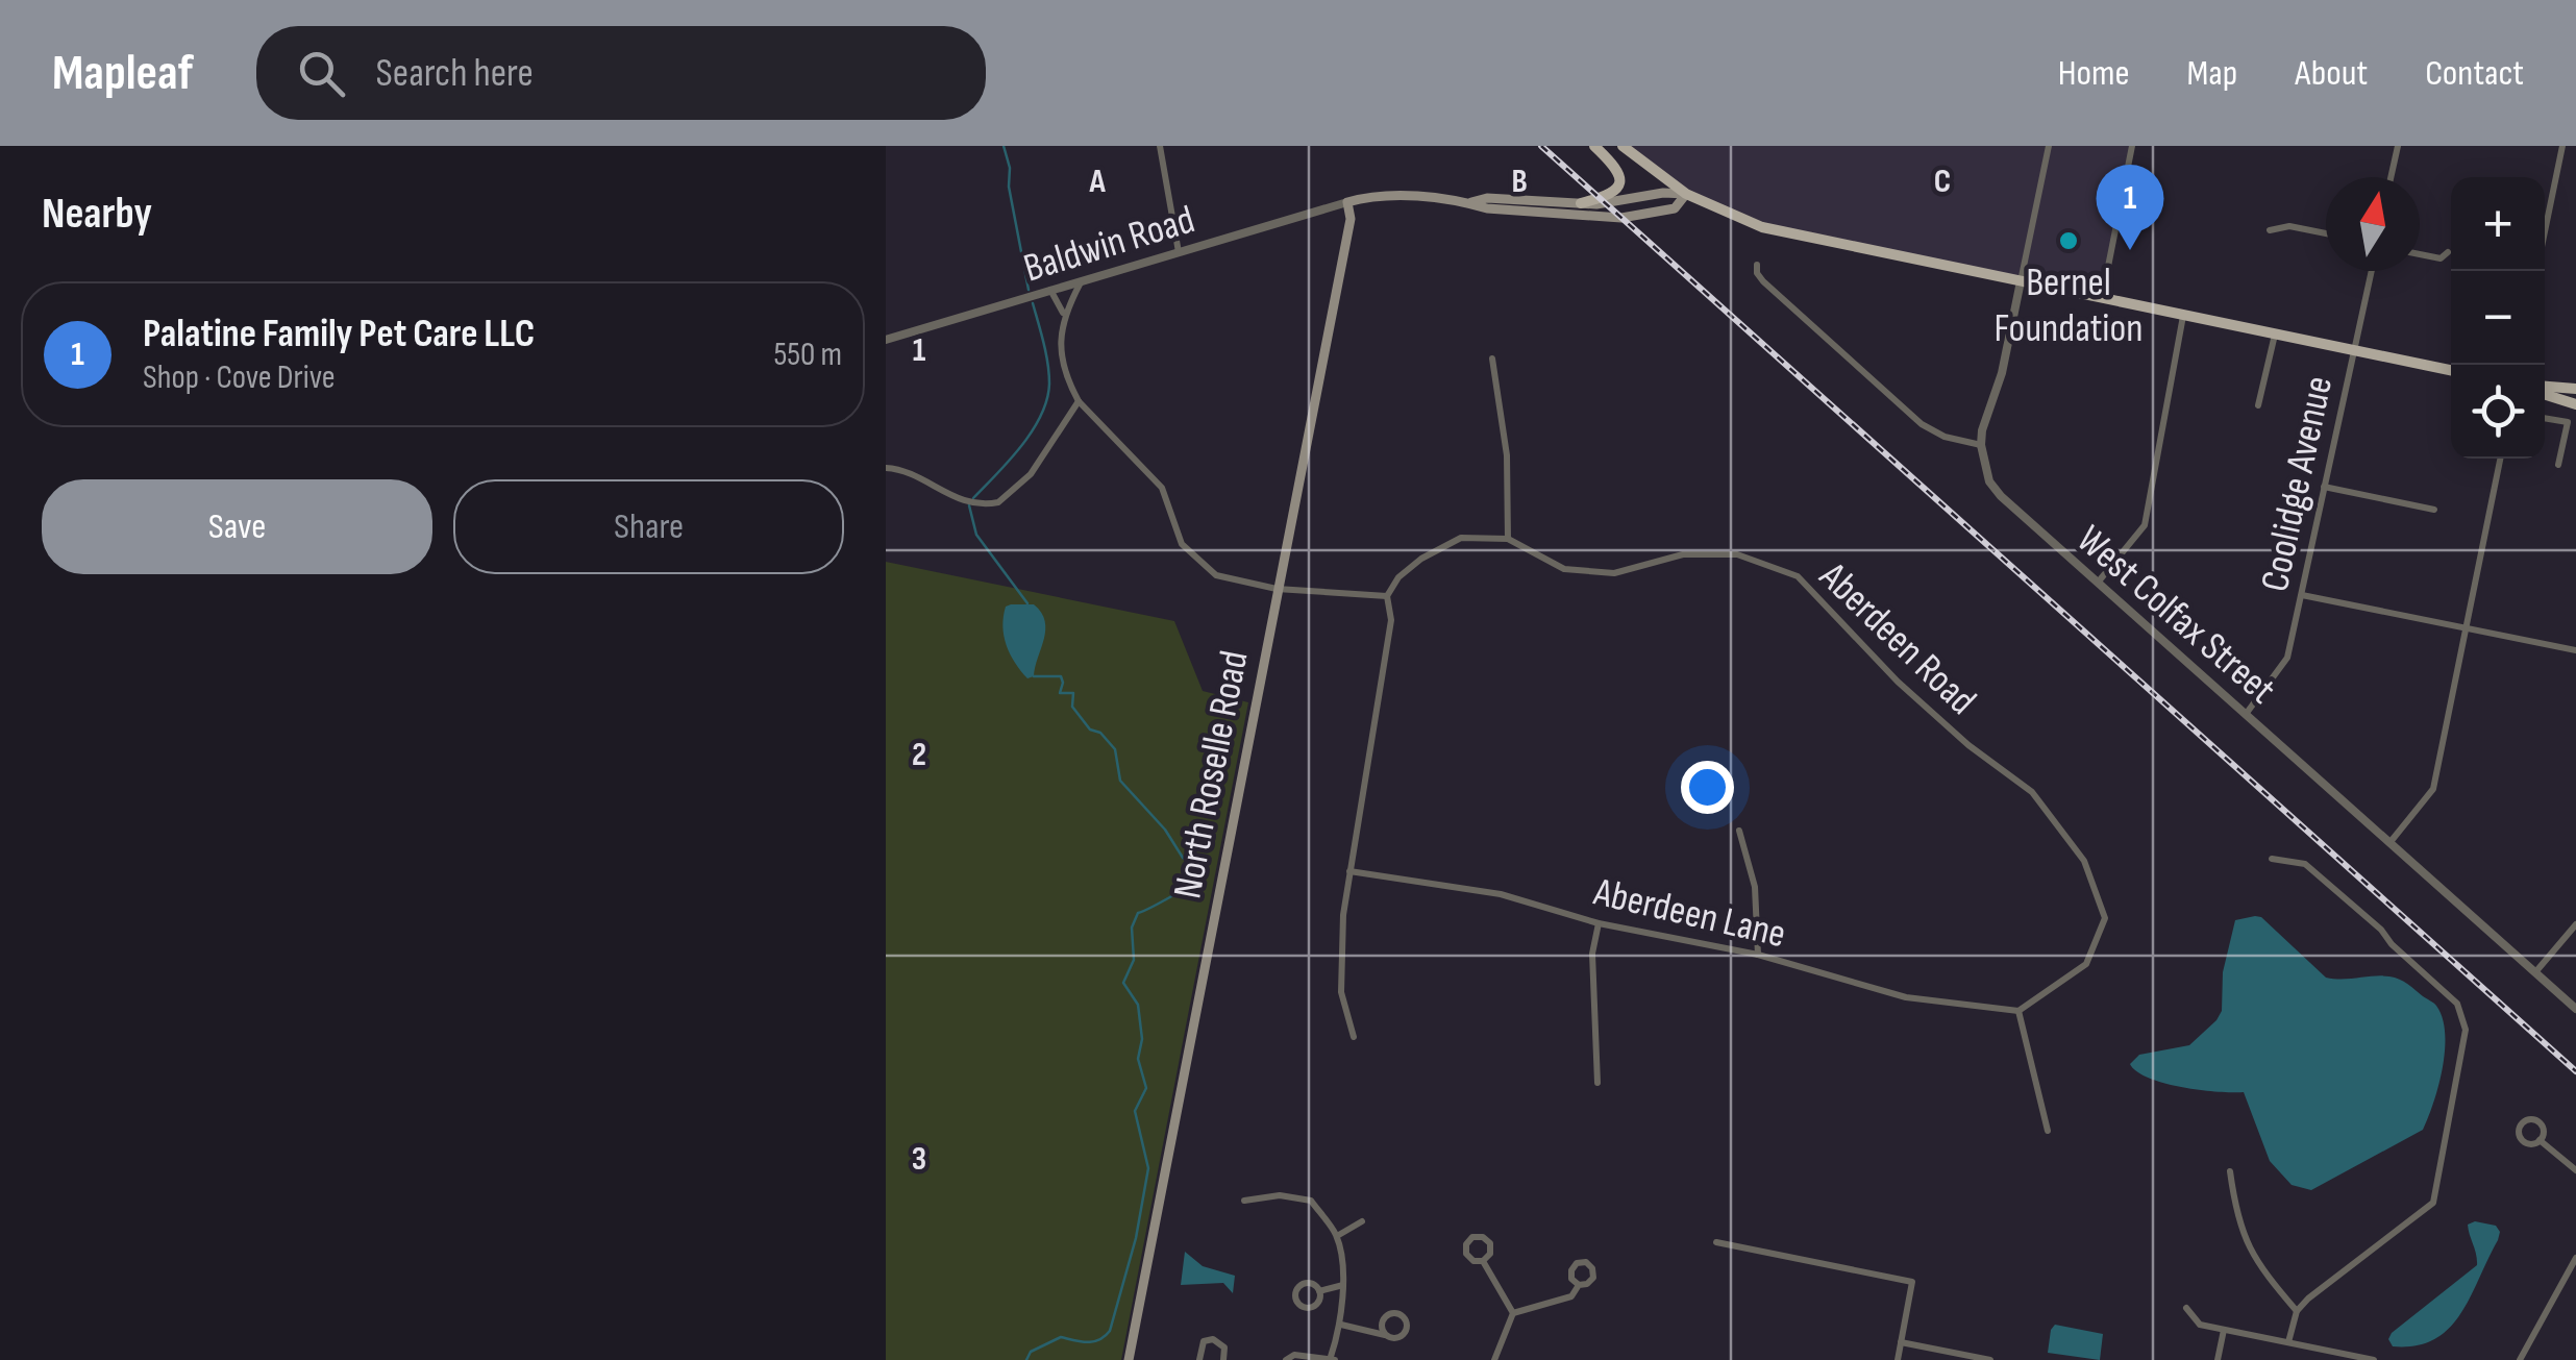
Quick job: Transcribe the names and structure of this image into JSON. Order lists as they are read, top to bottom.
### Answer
{
  "streets": {
    "main road": ["North Roselle Road"],
    "street": [
      "Baldwin Road",
      "Coolidge Avenue",
      "West Colfax Street",
      "Aberdeen Road",
      "Aberdeen Lane"
    ]
  },
  "crossings": [
    ["Baldwin Road", "North Roselle Road"],
    ["Coolidge Avenue", "West Colfax Street"],
    ["Aberdeen Road", "Aberdeen Lane"]
  ],
  "places": ["Bernel Foundation"],
  "north": "top",
  "page": {
    "header": "Mapleaf",
    "search": "Search here",
    "nav": [
      "Home",
      "Map",
      "About",
      "Contact"
    ],
    "heading": "Nearby",
    "pins": "1",
    "map_buttons": ["+", "−"],
    "list": [
      {
        "mark": "1",
        "name": "Palatine Family Pet Care LLC",
        "note": "Shop · Cove Drive",
        "value": "550 m"
      }
    ],
    "buttons": ["Save", "Share"]
  },
  "grid": {
    "columns": ["A", "B", "C"],
    "rows": ["1", "2", "3"]
  }
}
